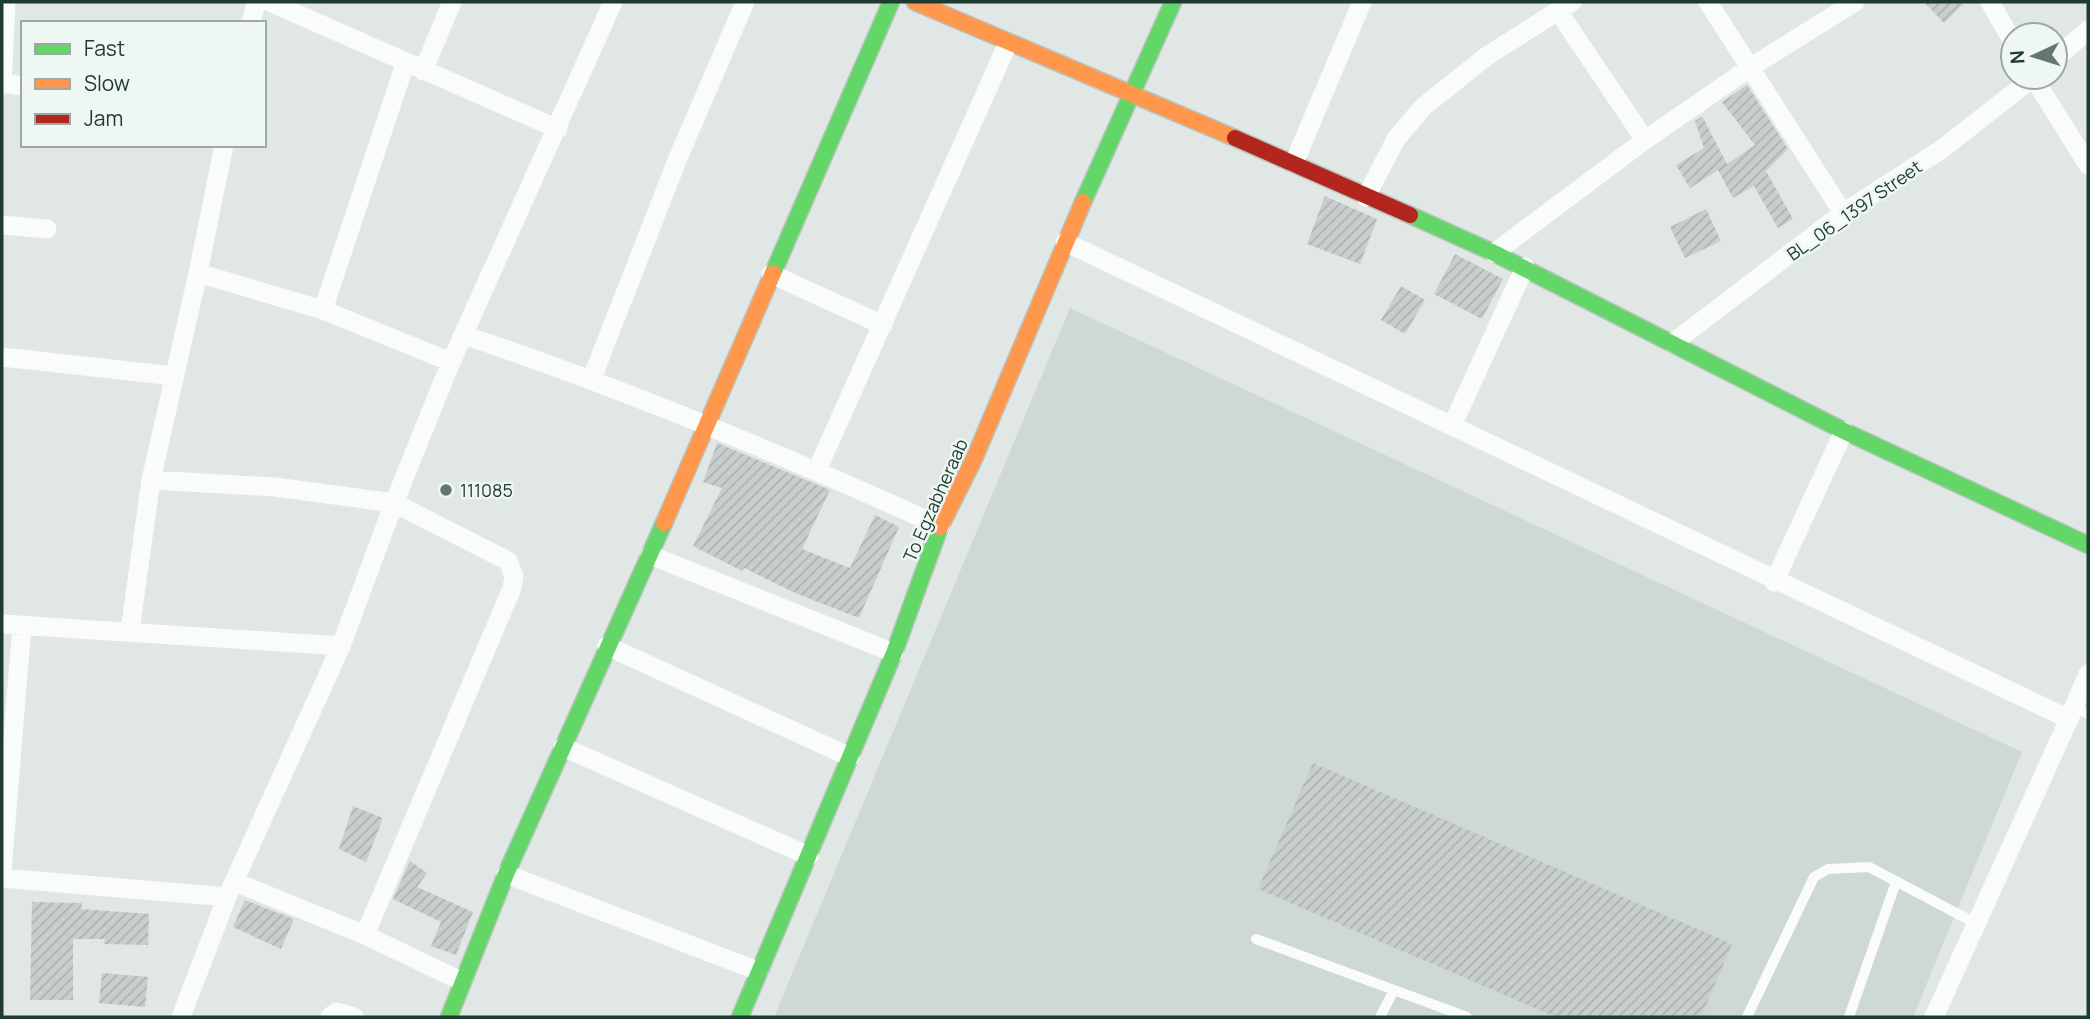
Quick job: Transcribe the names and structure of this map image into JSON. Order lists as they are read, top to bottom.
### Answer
{
  "streets": {
    "street": ["BL_06_1397 Street", "To Egzabheraab"]
  },
  "places": ["111085"],
  "legend": ["Fast", "Slow", "Jam"],
  "north": "left"
}
